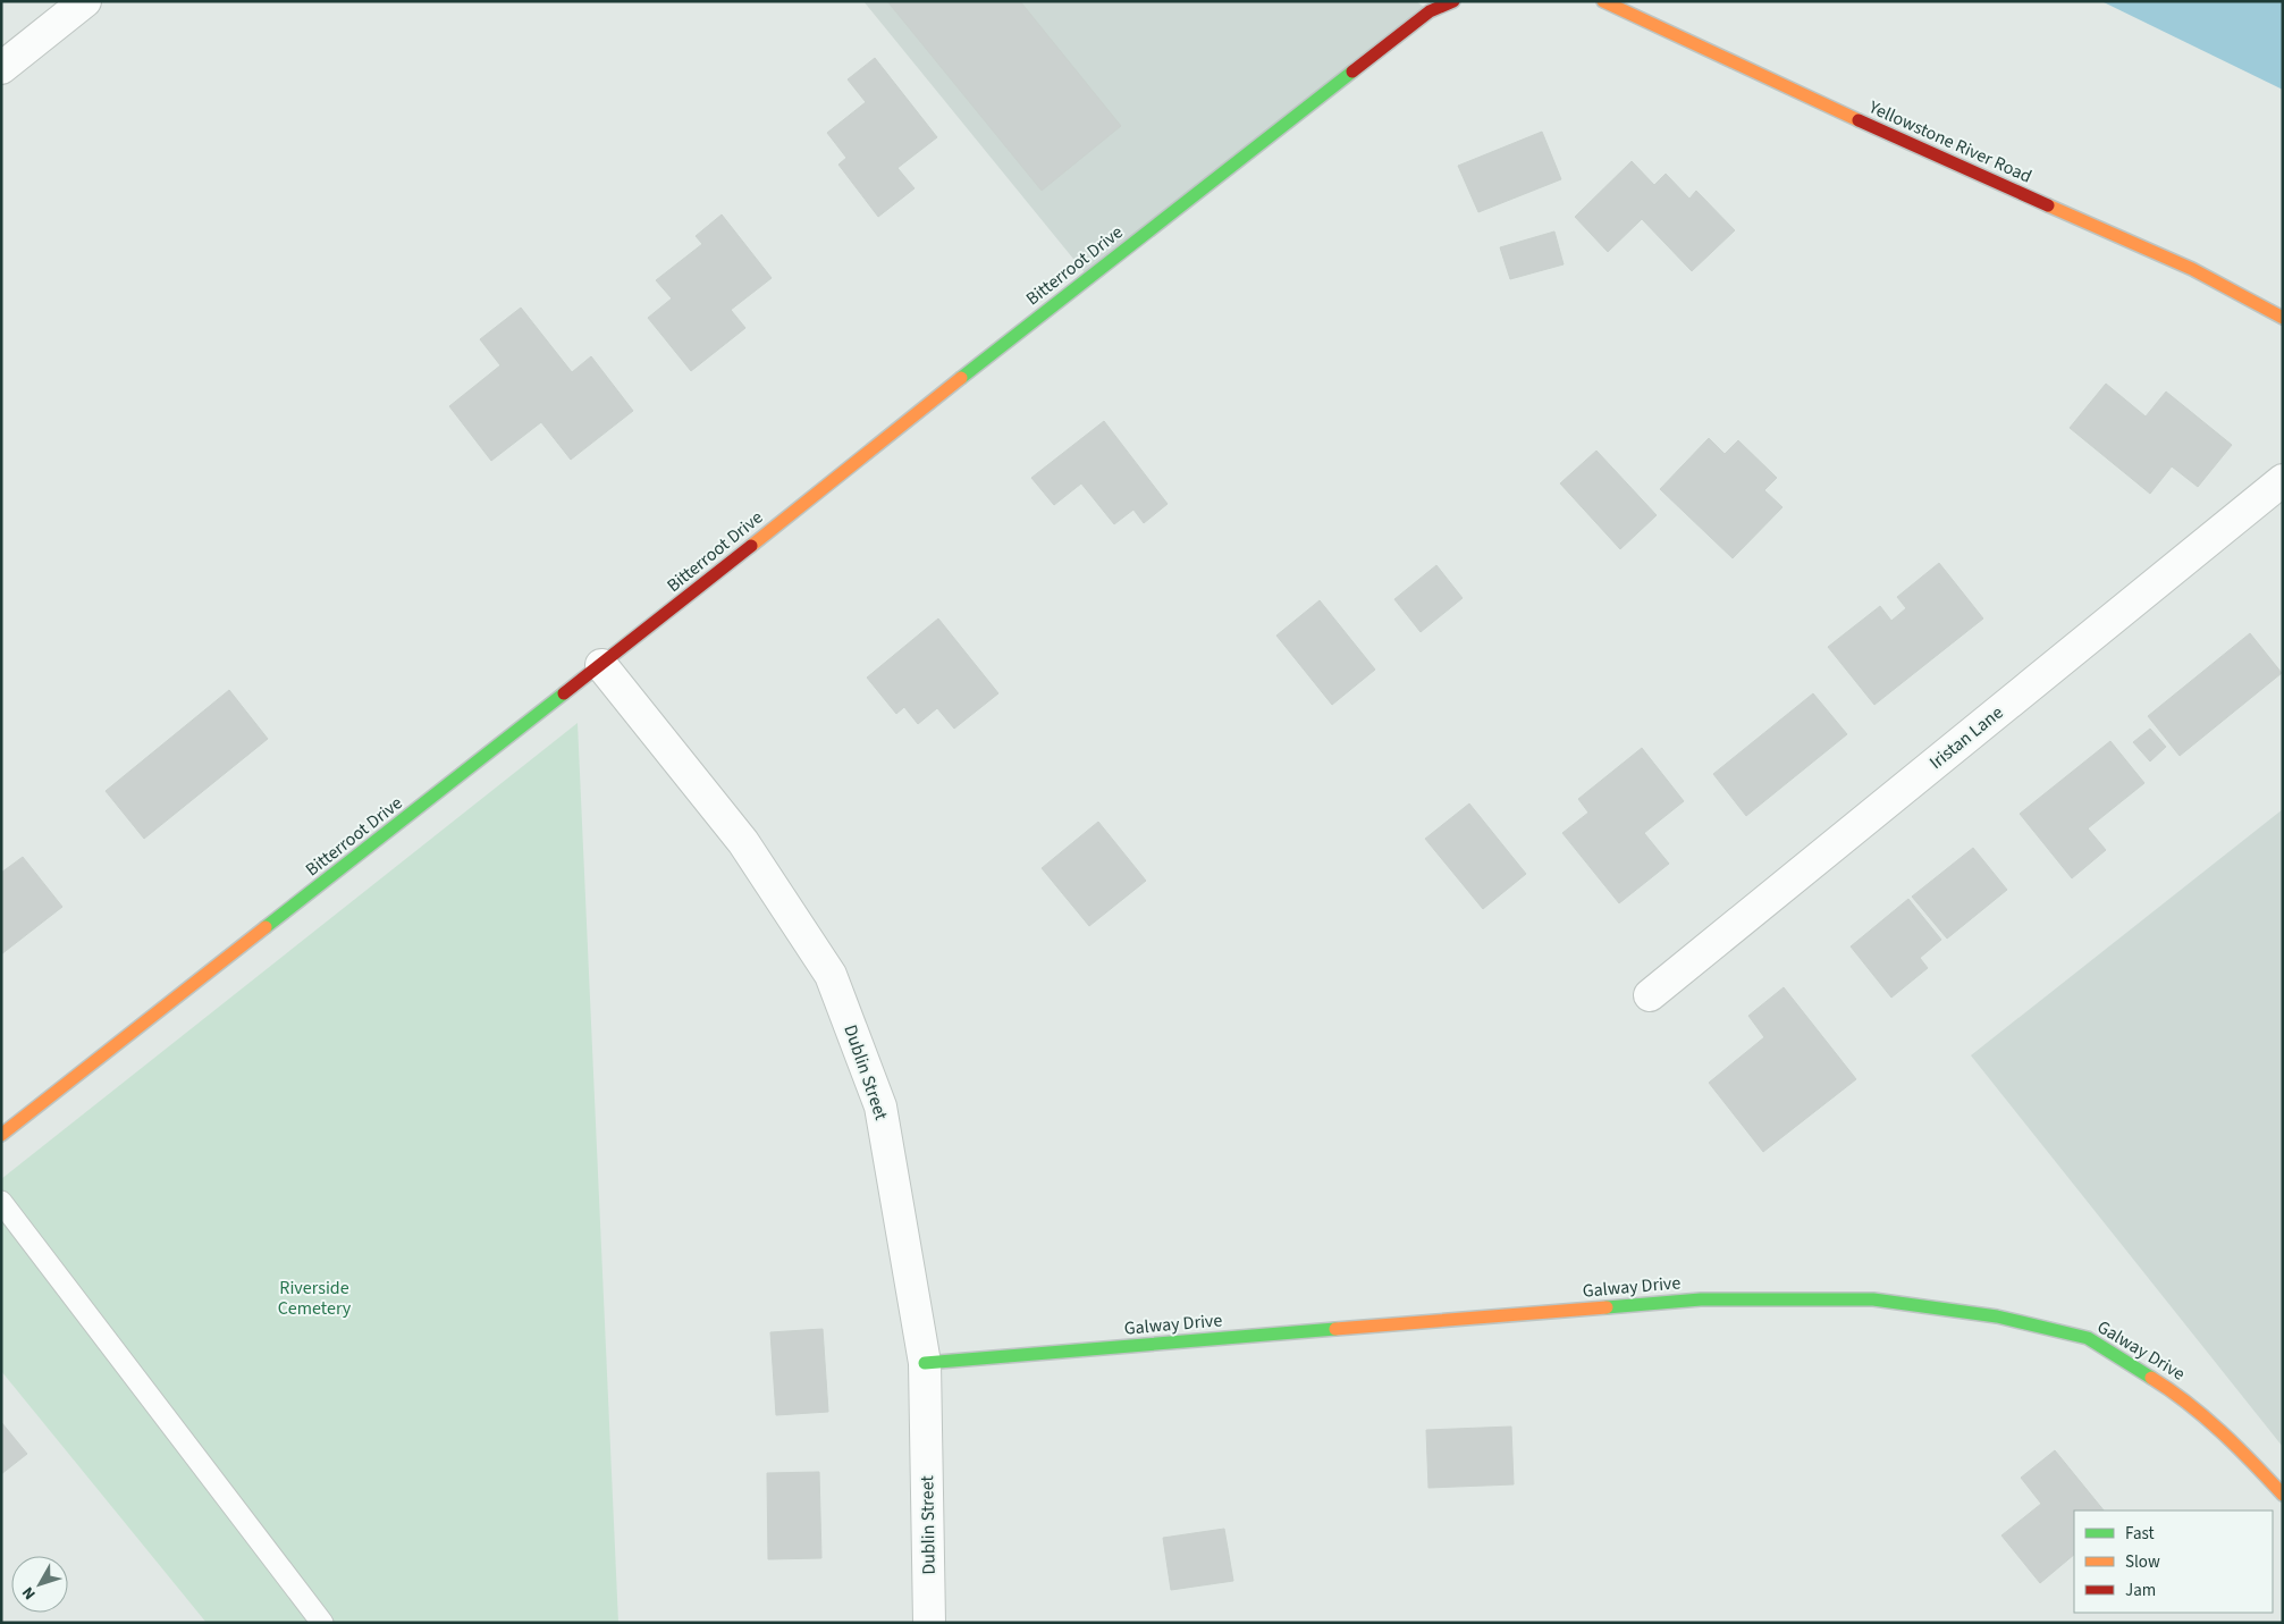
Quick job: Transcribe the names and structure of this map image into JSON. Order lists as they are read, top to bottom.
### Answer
{
  "streets": {
    "street": [
      "Yellowstone River Road",
      "Bitterroot Drive",
      "Iristan Lane",
      "Dublin Street",
      "Galway Drive"
    ]
  },
  "crossings": [
    ["Bitterroot Drive", "Dublin Street"],
    ["Dublin Street", "Galway Drive"]
  ],
  "parks": ["Riverside Cemetery"],
  "legend": ["Fast", "Slow", "Jam"],
  "north": "bottom left"
}
